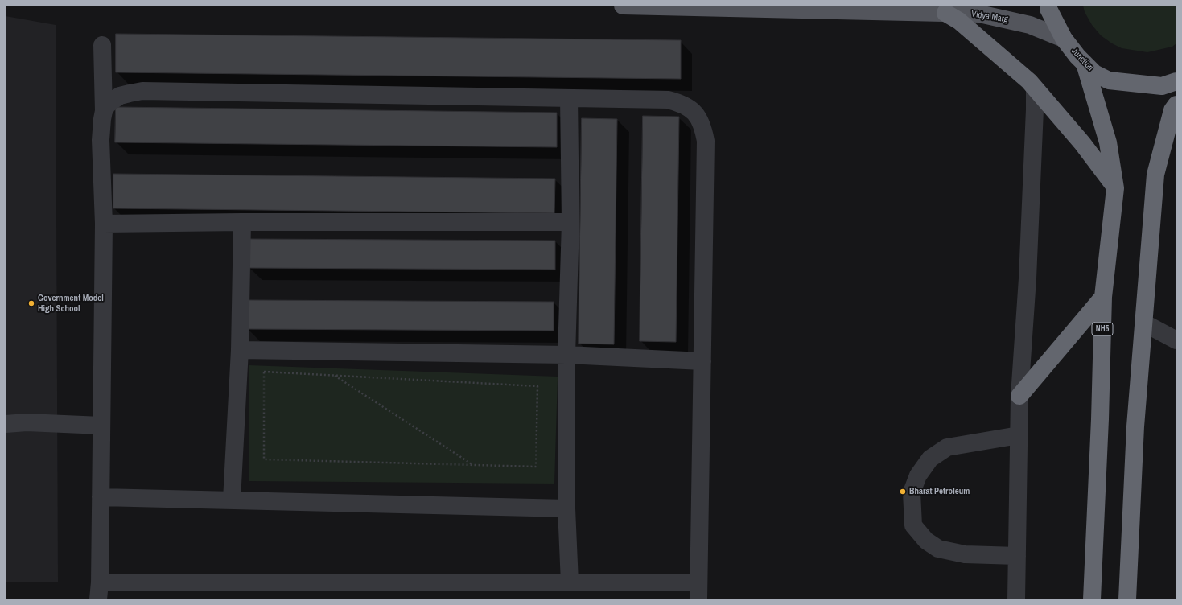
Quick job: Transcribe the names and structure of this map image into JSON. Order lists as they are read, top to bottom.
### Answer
{
  "streets": {
    "highway": ["Junction", "NH5"],
    "main road": ["Vidya Marg"]
  },
  "crossings": [
    ["Vidya Marg", "Junction"],
    ["Junction", "NH5"]
  ],
  "places": ["Government Model High School", "Bharat Petroleum"]
}
